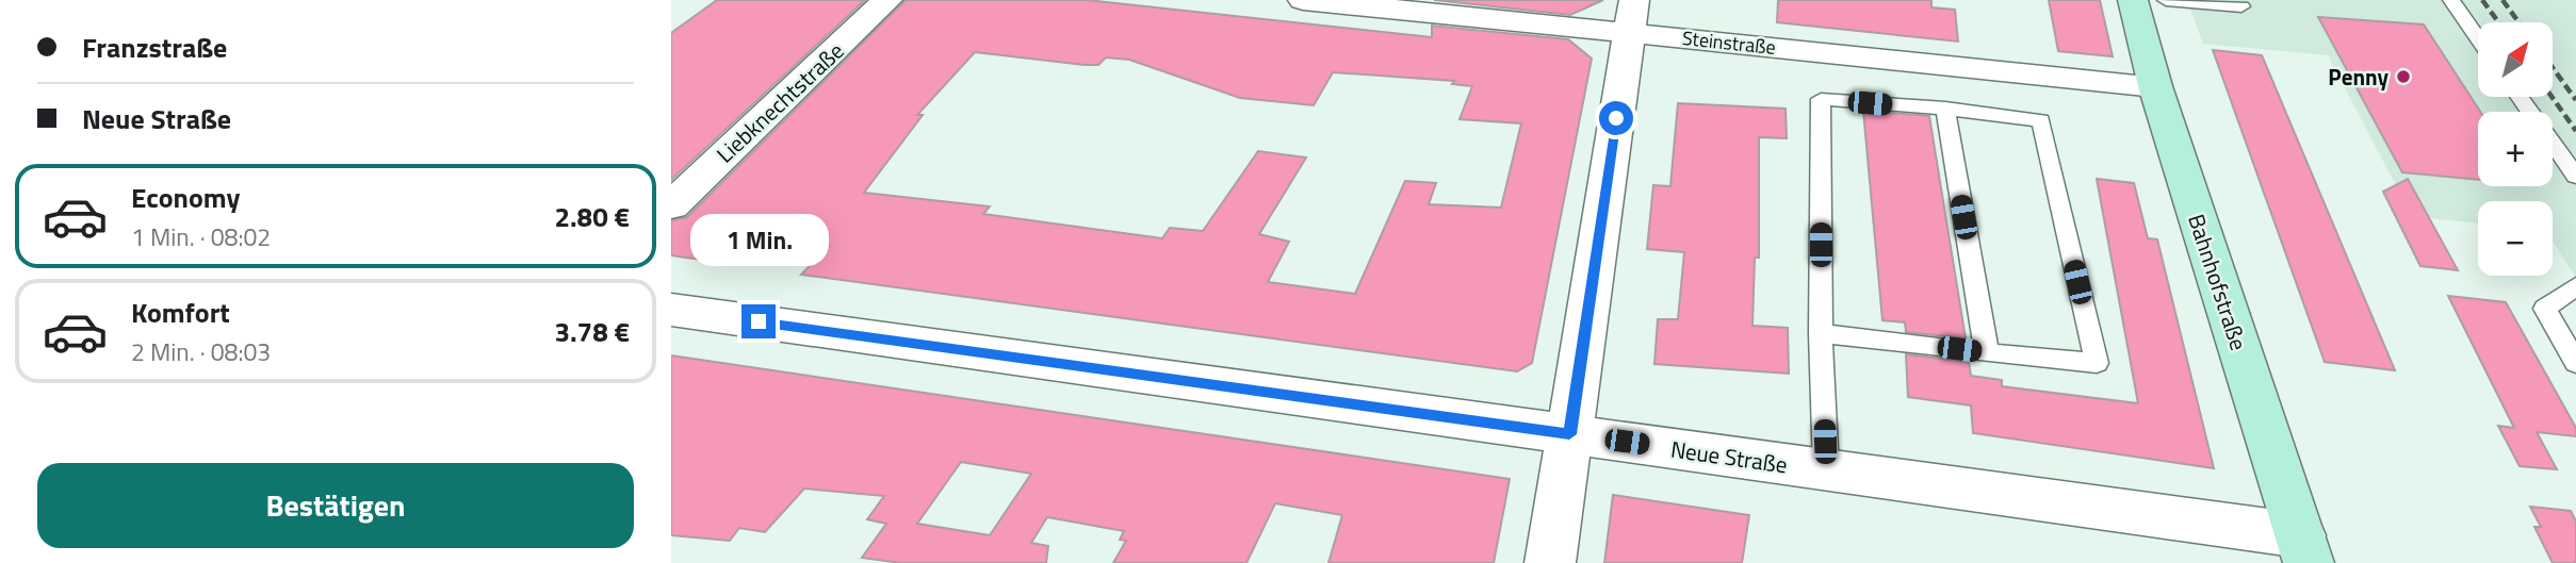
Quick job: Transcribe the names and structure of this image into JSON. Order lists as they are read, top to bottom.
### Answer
{
  "streets": {
    "main road": ["Bahnhofstraße"],
    "street": ["Steinstraße", "Liebknechtstraße", "Neue Straße"]
  },
  "crossings": [
    ["Steinstraße", "Bahnhofstraße"],
    ["Bahnhofstraße", "Neue Straße"]
  ],
  "places": ["Penny"],
  "north": "top right",
  "page": {
    "banner": ["Franzstraße", "Neue Straße"],
    "map_buttons": ["+", "−"],
    "list": [
      {
        "name": "Economy",
        "note": "1 Min. · 08:02",
        "value": "2.80 €"
      },
      {
        "name": "Komfort",
        "note": "2 Min. · 08:03",
        "value": "3.78 €"
      }
    ],
    "bubble": "1 Min.",
    "buttons": "Bestätigen"
  }
}
